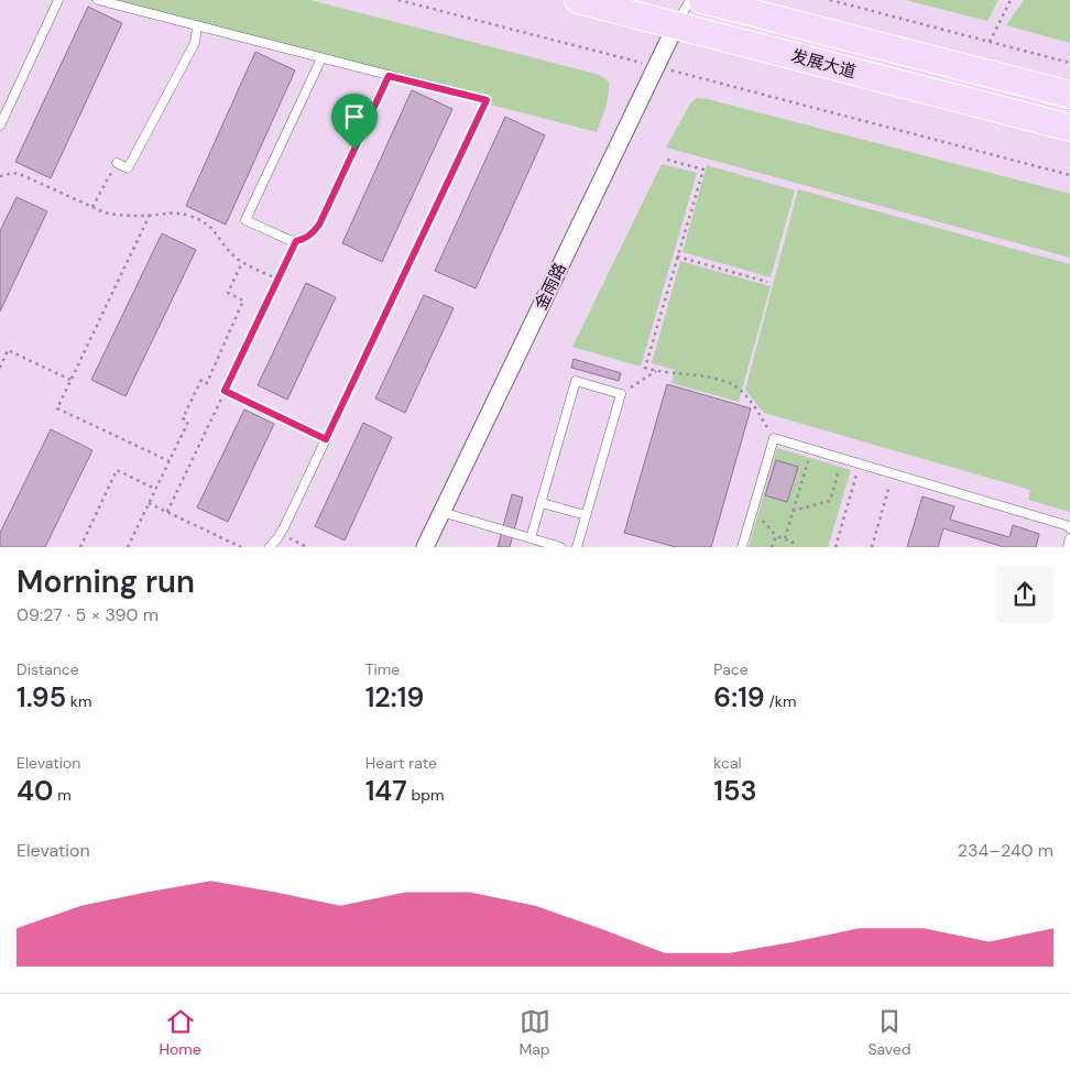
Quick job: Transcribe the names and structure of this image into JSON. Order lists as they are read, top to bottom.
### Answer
{
  "streets": {
    "main road": ["发展大道"],
    "street": ["金雨路"]
  },
  "crossings": [
    ["发展大道", "金雨路"]
  ],
  "page": {
    "heading": ["Morning run", "09:27 · 5 × 390 m"],
    "stats": [
      ["Distance", "1.95 km"],
      ["Time", "12:19"],
      ["Pace", "6:19 /km"],
      ["Elevation", "40 m"],
      ["Heart rate", "147 bpm"],
      ["kcal", "153"]
    ],
    "chart": ["Elevation", "234–240 m"],
    "tabs": ["Home", "Map", "Saved"]
  }
}
